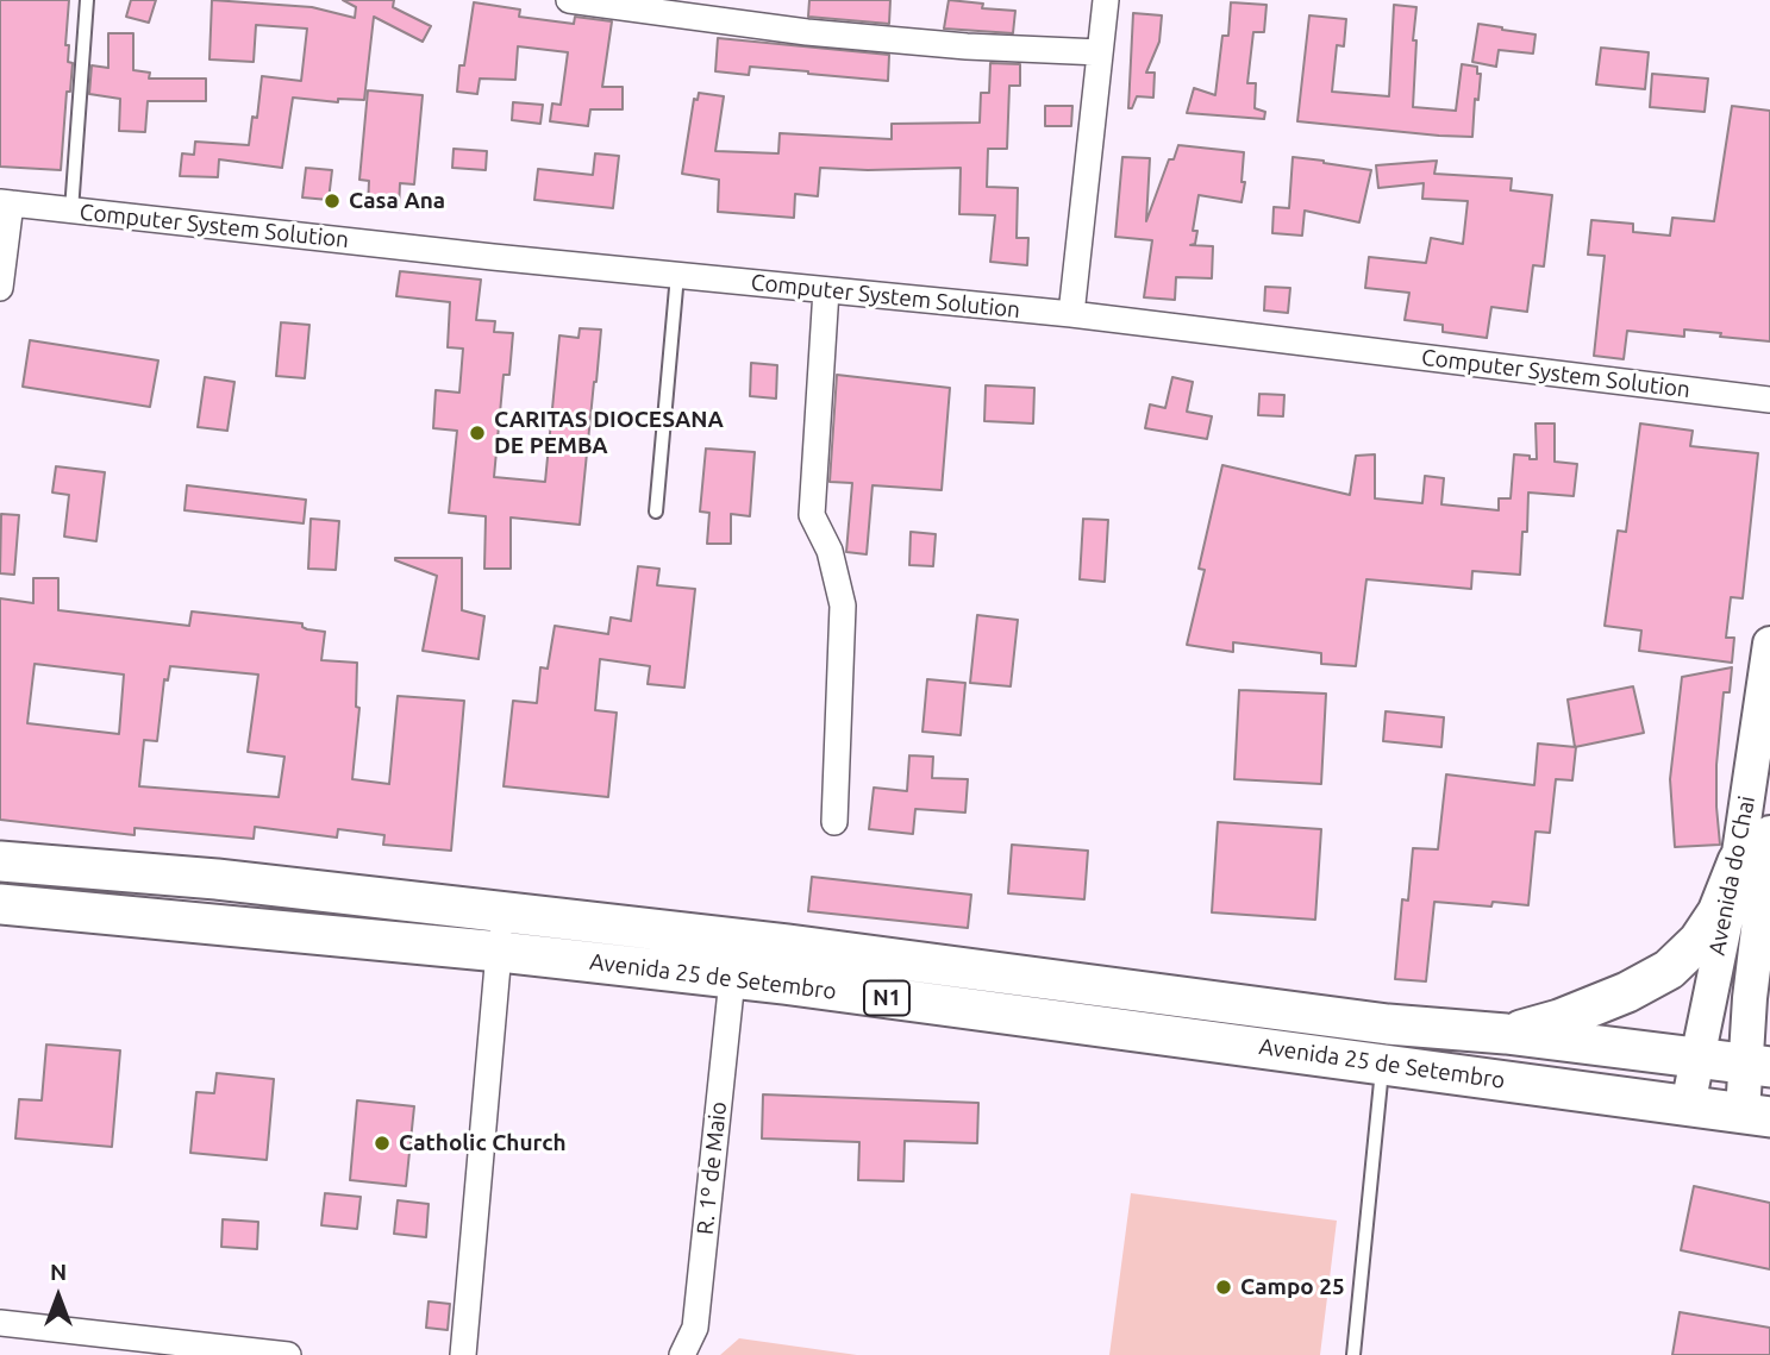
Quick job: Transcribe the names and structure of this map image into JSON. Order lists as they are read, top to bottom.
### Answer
{
  "streets": {
    "highway": ["Avenida 25 de Setembro", "N1"],
    "main road": ["Avenida do Chai"],
    "street": ["Computer System Solution", "R. 1º de Maio"]
  },
  "crossings": [
    ["Avenida do Chai", "Avenida 25 de Setembro"],
    ["Avenida 25 de Setembro", "R. 1º de Maio"]
  ],
  "places": [
    "Casa Ana",
    "CARITAS DIOCESANA DE PEMBA",
    "Catholic Church",
    "Campo 25"
  ],
  "north": "top"
}
